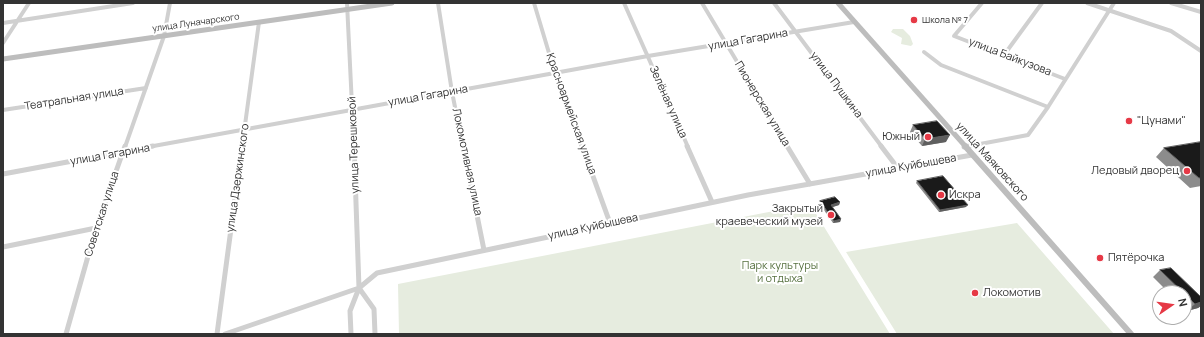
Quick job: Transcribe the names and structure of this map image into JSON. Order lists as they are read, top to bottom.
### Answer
{
  "streets": {
    "main road": ["улица Луначарского", "улица Маяковского"],
    "street": [
      "улица Гагарина",
      "улица Байкузова",
      "улица Пушкина",
      "Театральная улица",
      "Зелёная улица",
      "Пионерская улица",
      "Красноармейская улица",
      "улица Терешковой",
      "Локомотивная улица",
      "улица Куйбышева",
      "улица Дзержинского",
      "Советская улица"
    ]
  },
  "crossings": [
    ["улица Луначарского", "улица Терешковой"],
    ["улица Луначарского", "улица Дзержинского"],
    ["улица Луначарского", "Советская улица"],
    ["улица Гагарина", "улица Пушкина"],
    ["улица Гагарина", "Зелёная улица"],
    ["улица Гагарина", "Пионерская улица"],
    ["улица Гагарина", "Красноармейская улица"],
    ["улица Гагарина", "улица Терешковой"],
    ["улица Гагарина", "Локомотивная улица"],
    ["улица Гагарина", "улица Маяковского"],
    ["улица Гагарина", "улица Дзержинского"],
    ["улица Гагарина", "Советская улица"],
    ["улица Байкузова", "улица Куйбышева"],
    ["улица Пушкина", "улица Куйбышева"],
    ["Театральная улица", "Советская улица"],
    ["Зелёная улица", "улица Куйбышева"],
    ["Пионерская улица", "улица Куйбышева"],
    ["Красноармейская улица", "улица Куйбышева"],
    ["улица Терешковой", "улица Куйбышева"],
    ["Локомотивная улица", "улица Куйбышева"],
    ["улица Маяковского", "улица Куйбышева"]
  ],
  "parks": ["Парк культуры и отдыха"],
  "places": [
    "Школа № 7",
    "\"Цунами\"",
    "Южный",
    "Ледовый дворец",
    "Искра",
    "Закрытый краевеческий музей",
    "Пятёрочка",
    "Локомотив"
  ],
  "north": "right"
}
